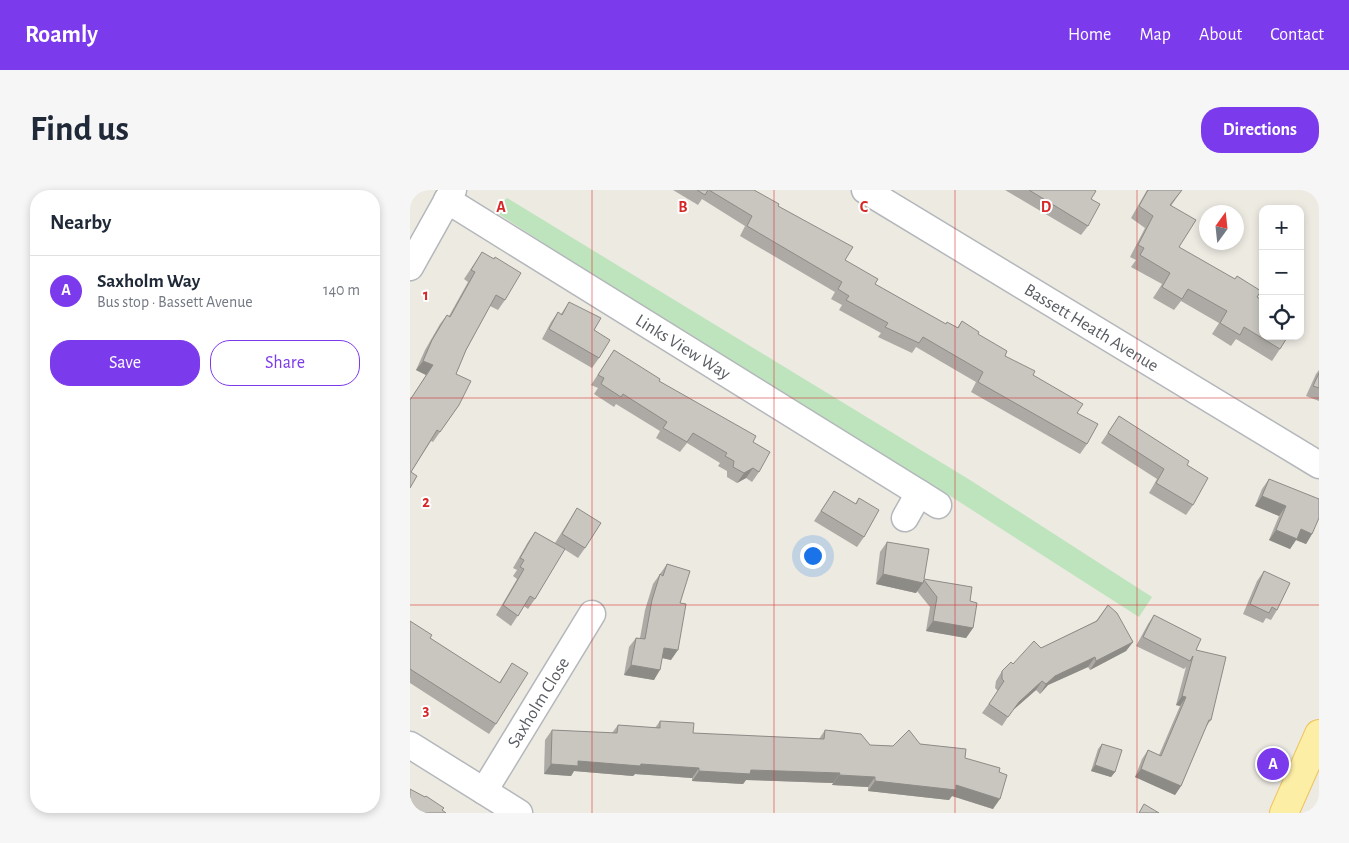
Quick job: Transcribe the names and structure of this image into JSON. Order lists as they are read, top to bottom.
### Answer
{
  "streets": {
    "street": ["Bassett Heath Avenue", "Links View Way", "Saxholm Close"]
  },
  "north": "top",
  "page": {
    "header": "Roamly",
    "nav": [
      "Home",
      "Map",
      "About",
      "Contact"
    ],
    "buttons": [
      "Directions",
      ["Save", "Share"]
    ],
    "title": "Find us",
    "heading": "Nearby",
    "map_buttons": ["+", "−"],
    "list": [
      {
        "mark": "A",
        "name": "Saxholm Way",
        "note": "Bus stop · Bassett Avenue",
        "value": "140 m"
      }
    ],
    "pins": "A"
  },
  "grid": {
    "columns": [
      "A",
      "B",
      "C",
      "D"
    ],
    "rows": ["1", "2", "3"]
  }
}
